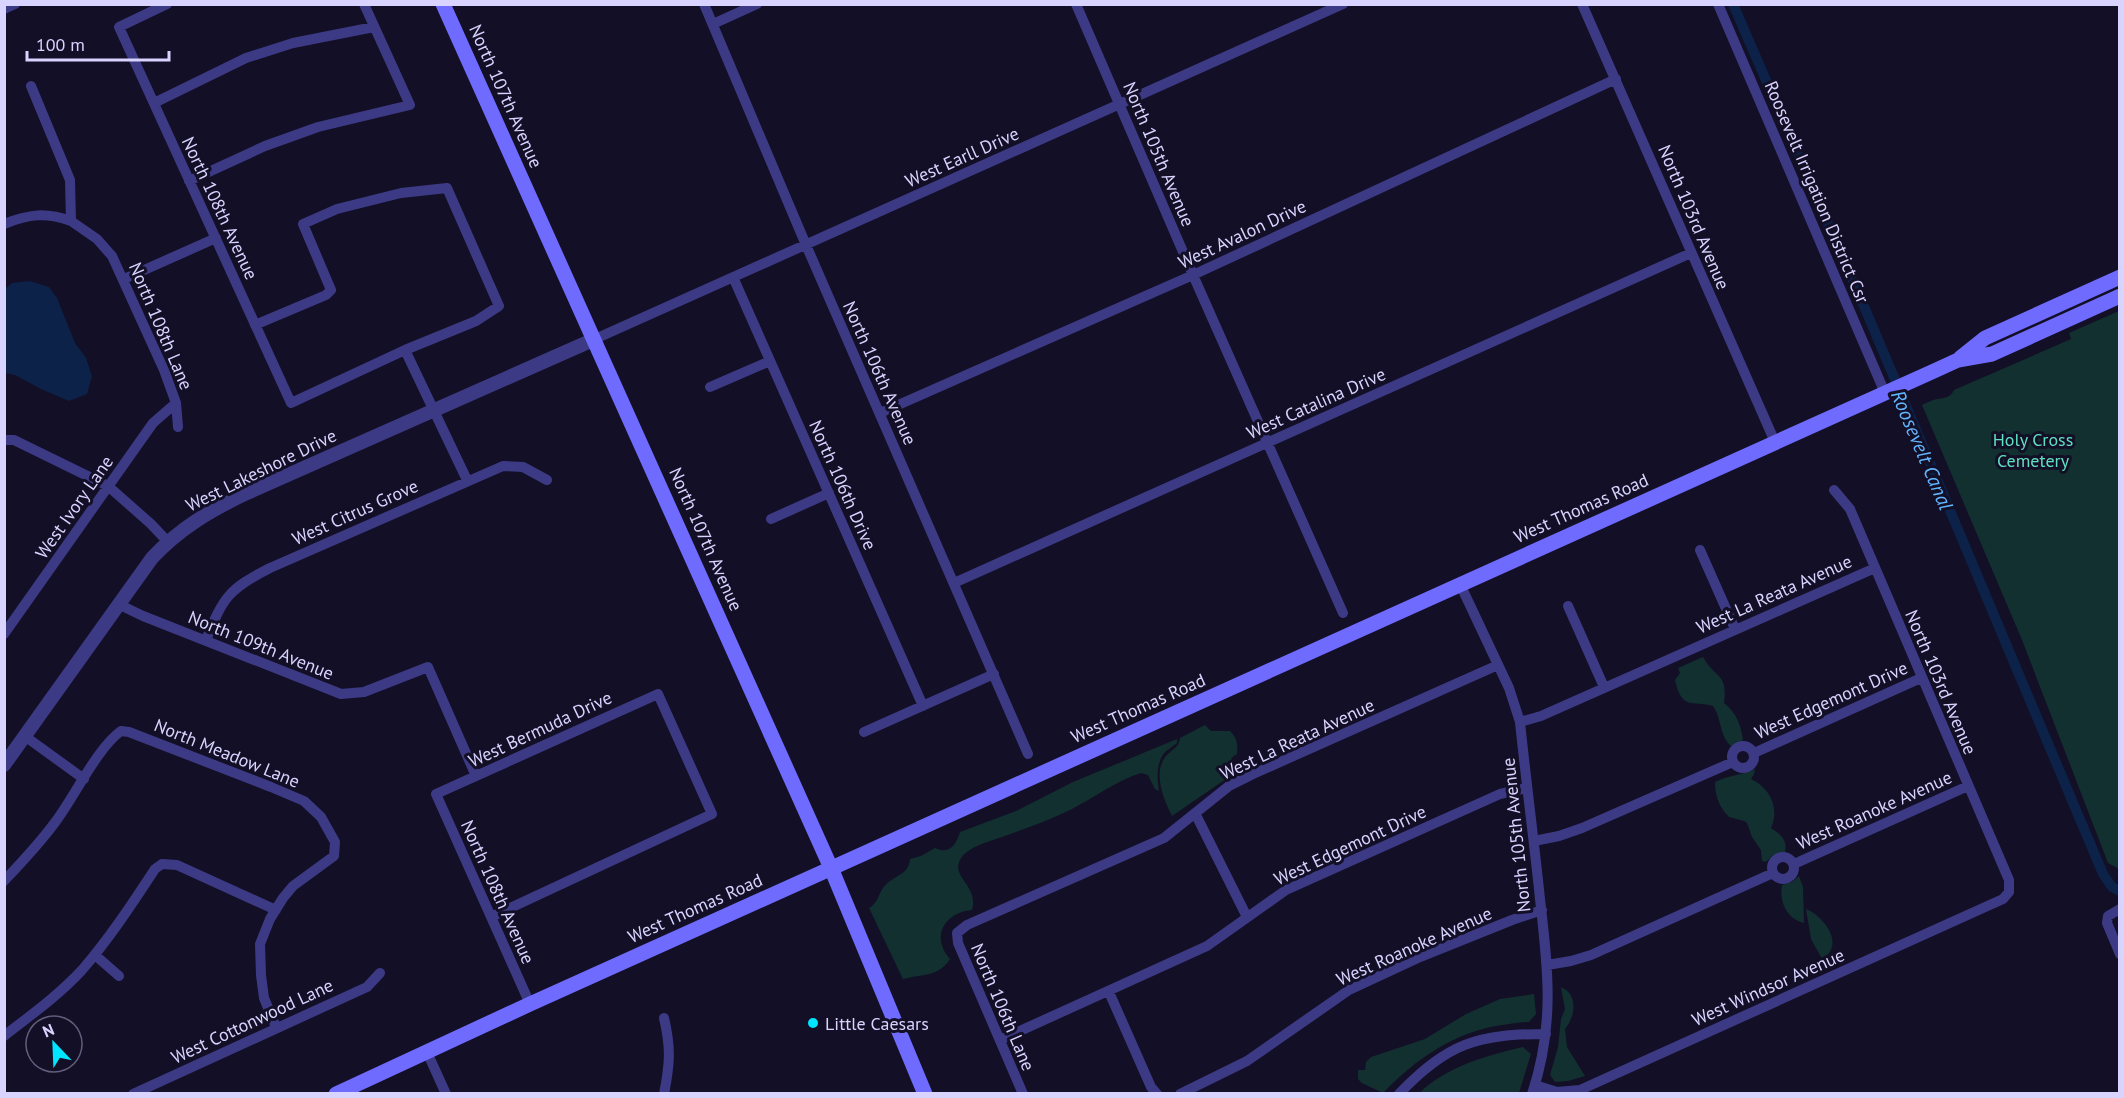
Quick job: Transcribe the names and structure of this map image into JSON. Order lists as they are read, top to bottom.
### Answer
{
  "streets": {
    "main road": ["North 107th Avenue", "West Thomas Road"],
    "street": [
      "North 105th Avenue",
      "West Earll Drive",
      "Roosevelt Irrigation District Csr",
      "North 108th Avenue",
      "North 103rd Avenue",
      "West Avalon Drive",
      "North 108th Lane",
      "North 106th Avenue",
      "West Catalina Drive",
      "West Lakeshore Drive",
      "North 106th Drive",
      "West Ivory Lane",
      "West Citrus Grove",
      "West La Reata Avenue",
      "North 109th Avenue",
      "West Edgemont Drive",
      "West Bermuda Drive",
      "North Meadow Lane",
      "West Roanoke Avenue",
      "West Windsor Avenue",
      "North 106th Lane",
      "West Cottonwood Lane"
    ]
  },
  "crossings": [
    ["North 107th Avenue", "West Earll Drive"],
    ["North 107th Avenue", "West Lakeshore Drive"],
    ["North 107th Avenue", "West Thomas Road"],
    ["North 105th Avenue", "West Earll Drive"],
    ["North 105th Avenue", "West Avalon Drive"],
    ["North 105th Avenue", "West Catalina Drive"],
    ["North 105th Avenue", "West Thomas Road"],
    ["North 105th Avenue", "West La Reata Avenue"],
    ["North 105th Avenue", "West Edgemont Drive"],
    ["North 105th Avenue", "West Roanoke Avenue"],
    ["North 105th Avenue", "West Windsor Avenue"],
    ["West Earll Drive", "North 106th Avenue"],
    ["West Earll Drive", "West Lakeshore Drive"],
    ["West Earll Drive", "North 106th Drive"],
    ["Roosevelt Irrigation District Csr", "West Thomas Road"],
    ["North 108th Avenue", "West Thomas Road"],
    ["North 108th Avenue", "West Bermuda Drive"],
    ["North 103rd Avenue", "West Avalon Drive"],
    ["North 103rd Avenue", "West Catalina Drive"],
    ["North 103rd Avenue", "West Thomas Road"],
    ["North 103rd Avenue", "West La Reata Avenue"],
    ["North 103rd Avenue", "West Edgemont Drive"],
    ["North 103rd Avenue", "West Roanoke Avenue"],
    ["North 103rd Avenue", "West Windsor Avenue"],
    ["West Avalon Drive", "North 106th Avenue"],
    ["North 108th Lane", "West Ivory Lane"],
    ["North 106th Avenue", "West Catalina Drive"],
    ["West Lakeshore Drive", "North 109th Avenue"],
    ["West Citrus Grove", "North 109th Avenue"],
    ["West La Reata Avenue", "North 106th Lane"],
    ["North 109th Avenue", "West Bermuda Drive"],
    ["West Edgemont Drive", "North 106th Lane"],
    ["North Meadow Lane", "West Cottonwood Lane"]
  ],
  "water": ["Roosevelt Canal"],
  "parks": ["Holy Cross Cemetery"],
  "places": ["Little Caesars"],
  "scale_bar": "100 m",
  "north": "top left"
}
